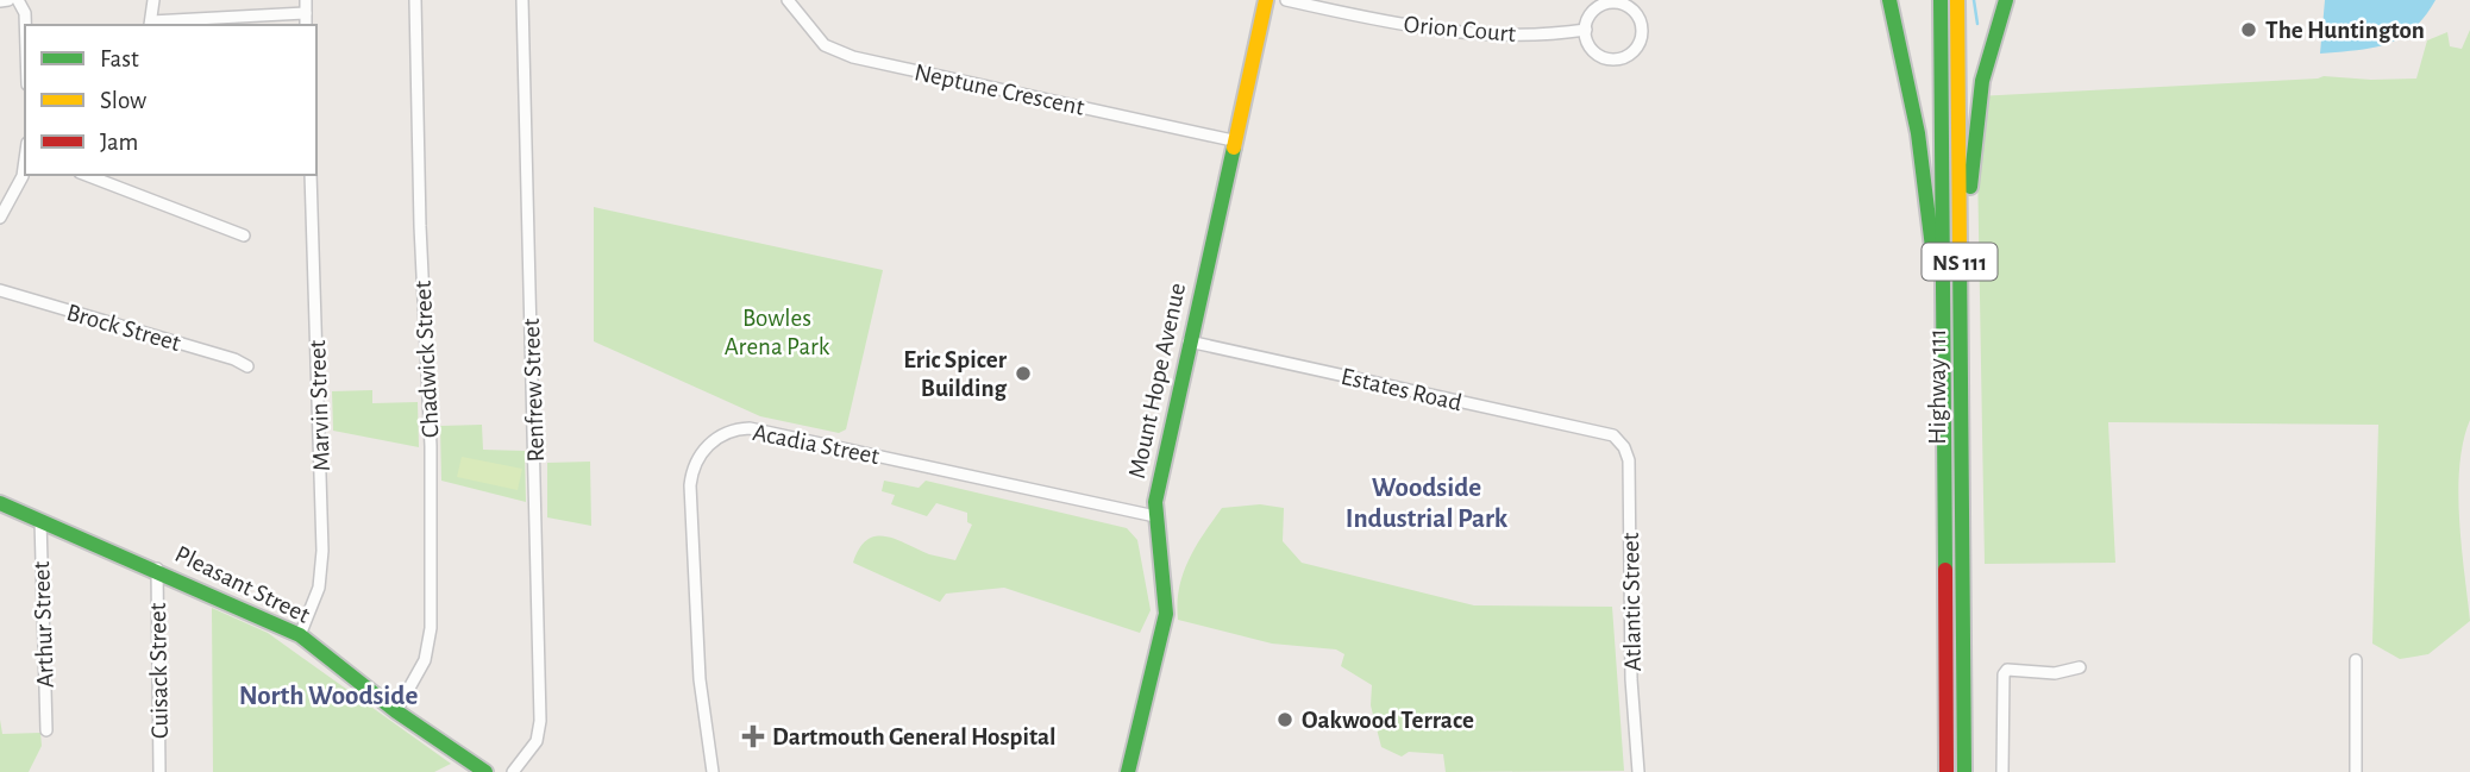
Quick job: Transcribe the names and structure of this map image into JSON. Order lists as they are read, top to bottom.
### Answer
{
  "streets": {
    "main road": [
      "NS 111",
      "Mount Hope Avenue",
      "Highway 111",
      "Pleasant Street"
    ],
    "street": [
      "Orion Court",
      "Neptune Crescent",
      "Brock Street",
      "Chadwick Street",
      "Estates Road",
      "Renfrew Street",
      "Marvin Street",
      "Acadia Street",
      "Atlantic Street",
      "Arthur Street",
      "Cuisack Street"
    ]
  },
  "crossings": [
    ["Neptune Crescent", "Mount Hope Avenue"],
    ["Chadwick Street", "Pleasant Street"],
    ["Mount Hope Avenue", "Estates Road"],
    ["Mount Hope Avenue", "Acadia Street"],
    ["Estates Road", "Atlantic Street"],
    ["Marvin Street", "Pleasant Street"],
    ["Pleasant Street", "Arthur Street"],
    ["Pleasant Street", "Cuisack Street"]
  ],
  "districts": ["Woodside Industrial Park", "North Woodside"],
  "parks": ["Bowles Arena Park"],
  "places": {
    "other": ["The Huntington", "Eric Spicer Building", "Oakwood Terrace"],
    "health": ["Dartmouth General Hospital"]
  },
  "legend": ["Fast", "Slow", "Jam"]
}
